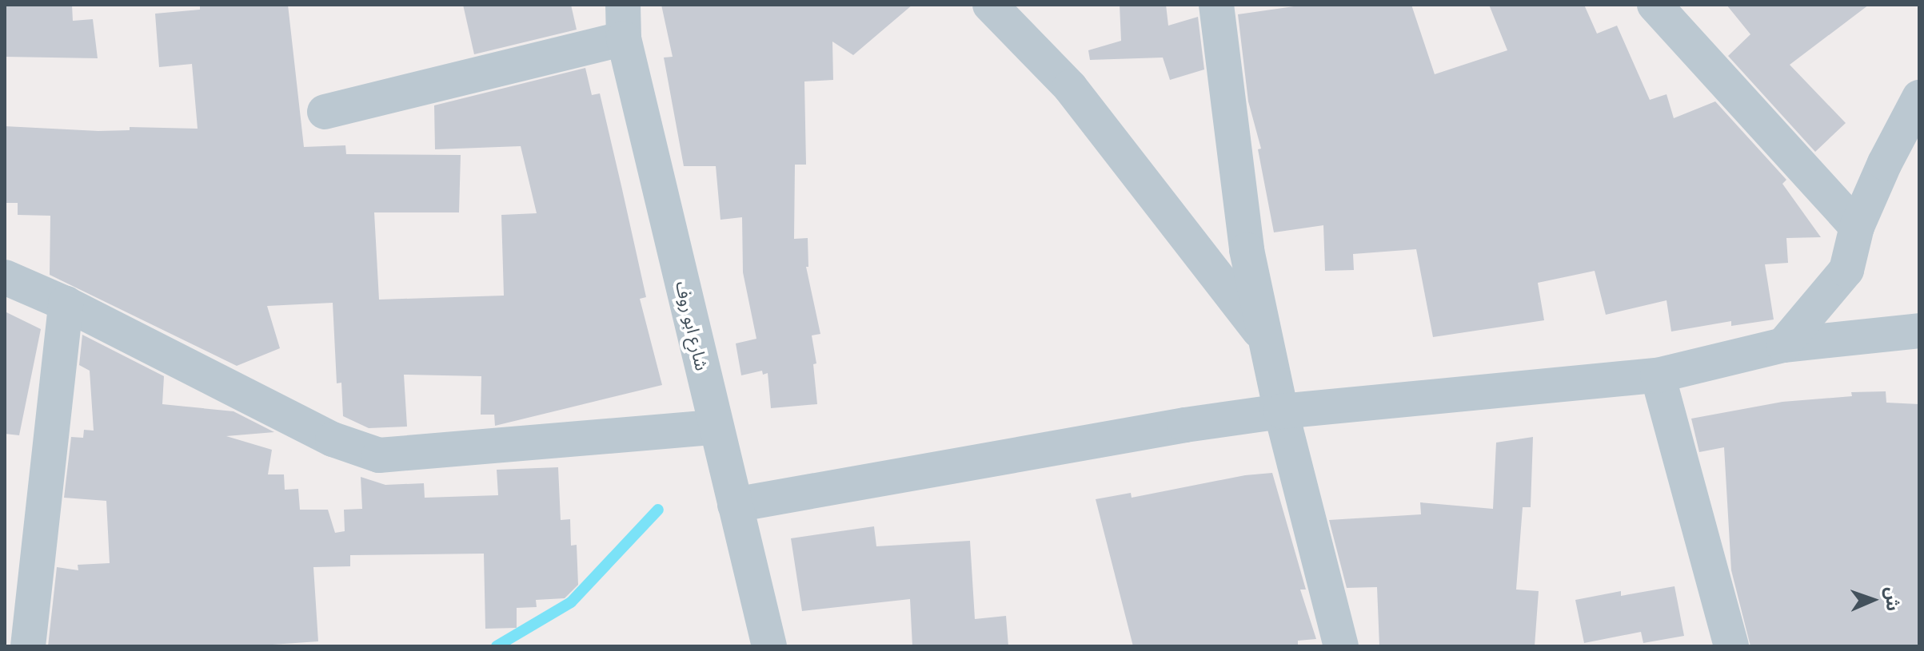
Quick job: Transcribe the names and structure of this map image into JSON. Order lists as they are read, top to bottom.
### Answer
{
  "streets": {
    "street": ["شارع ابو روف"]
  },
  "north": "right"
}
